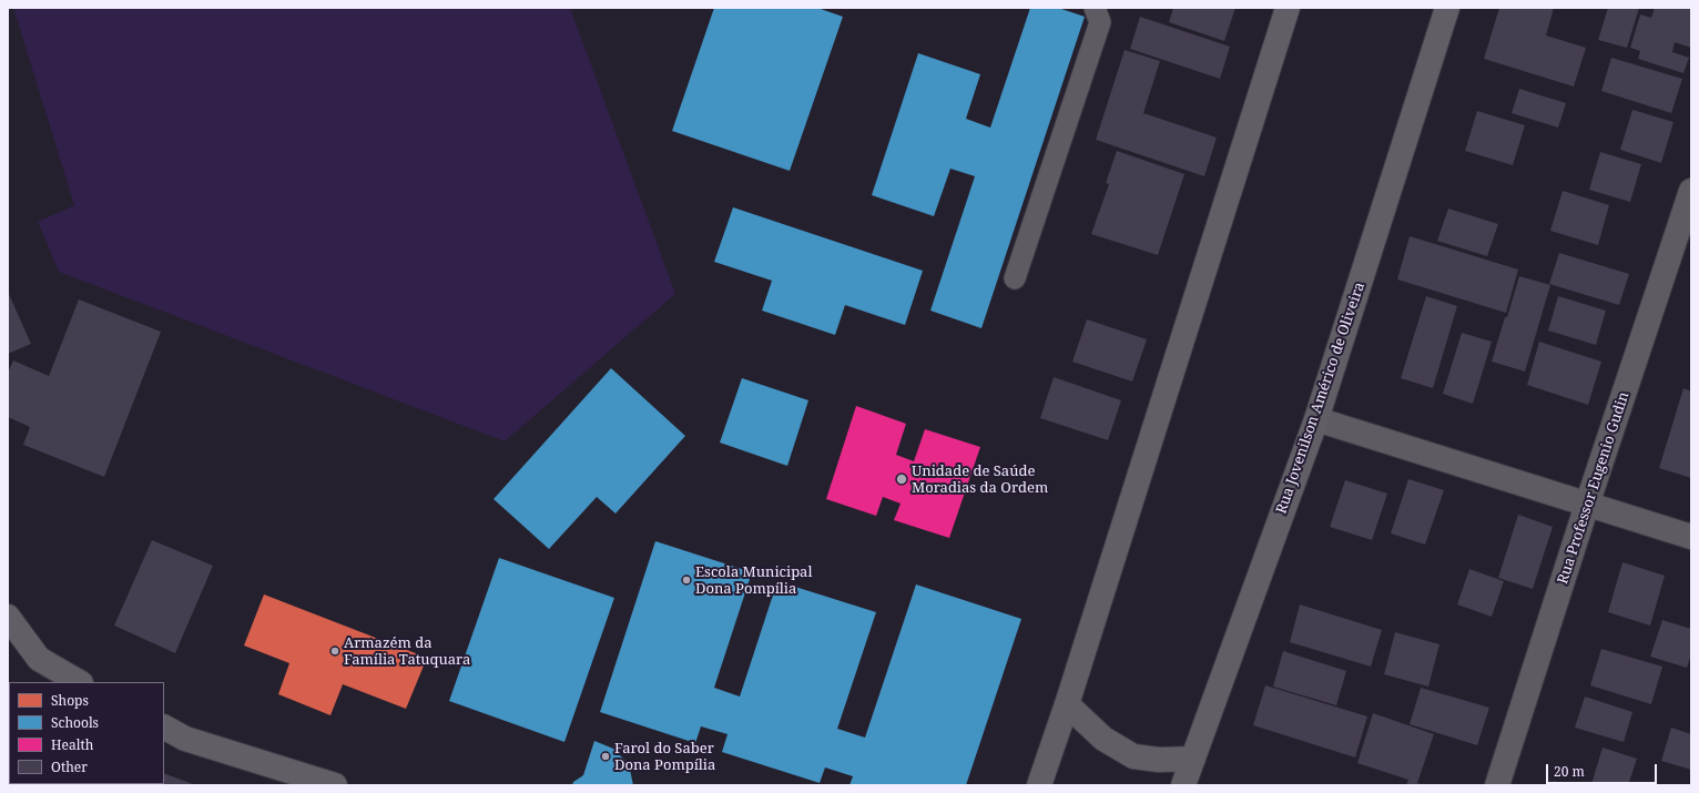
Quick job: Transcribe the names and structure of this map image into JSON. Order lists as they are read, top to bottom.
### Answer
{
  "streets": {
    "main road": ["Rua Jovenilson Américo de Oliveira"],
    "street": ["Rua Professor Eugenio Gudin"]
  },
  "places": [
    "Unidade de Saúde Moradias da Ordem",
    "Escola Municipal Dona Pompília",
    "Armazém da Família Tatuquara",
    "Farol do Saber Dona Pompília"
  ],
  "legend": [
    "Shops",
    "Schools",
    "Health",
    "Other"
  ],
  "scale_bar": "20 m"
}
